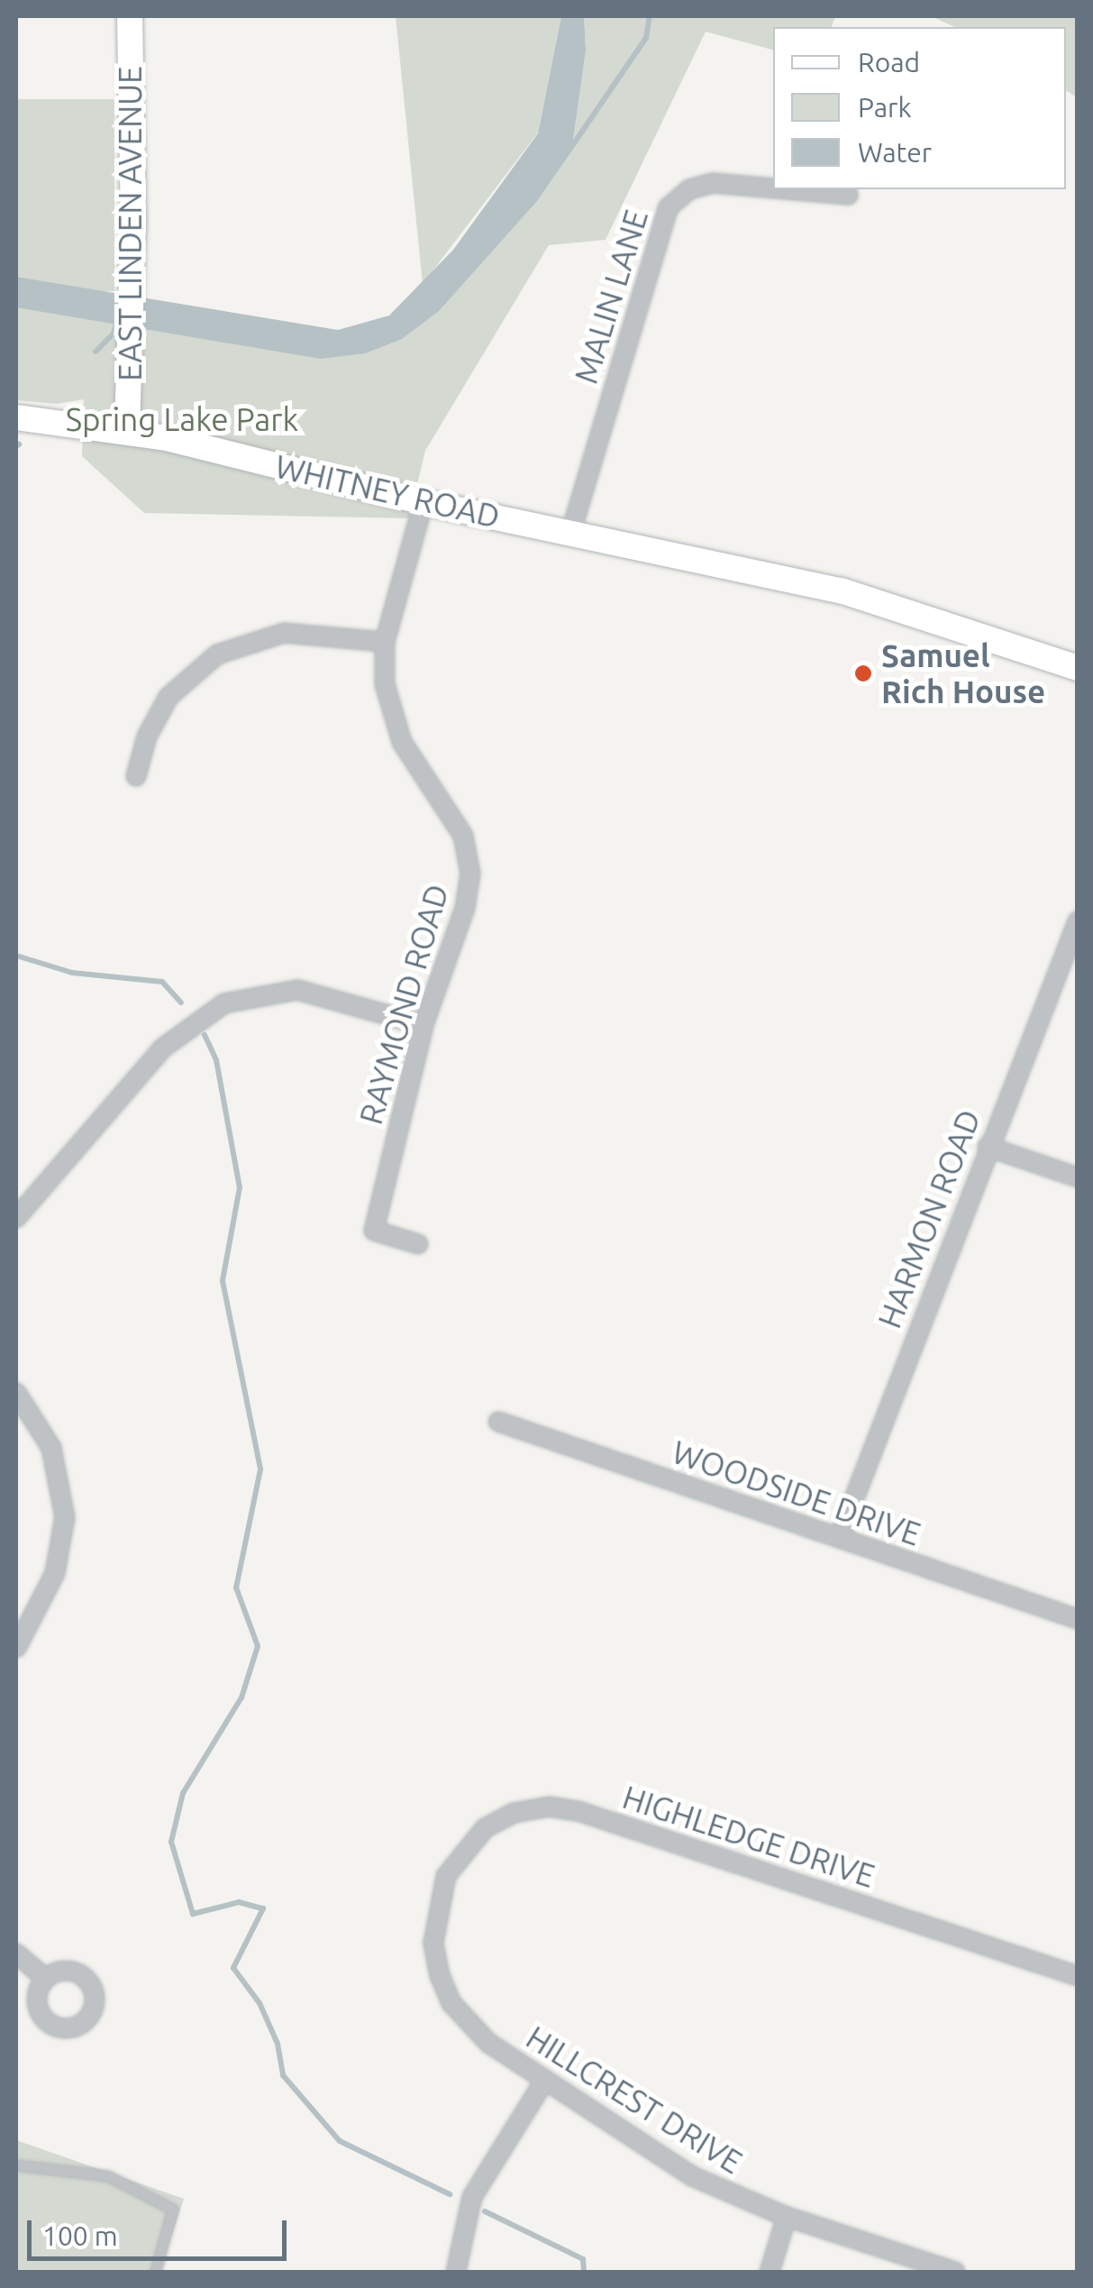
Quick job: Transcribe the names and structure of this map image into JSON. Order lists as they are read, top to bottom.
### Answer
{
  "streets": {
    "main road": ["EAST LINDEN AVENUE", "WHITNEY ROAD"],
    "street": [
      "MALIN LANE",
      "RAYMOND ROAD",
      "HARMON ROAD",
      "WOODSIDE DRIVE",
      "HIGHLEDGE DRIVE",
      "HILLCREST DRIVE"
    ]
  },
  "crossings": [
    ["EAST LINDEN AVENUE", "WHITNEY ROAD"],
    ["MALIN LANE", "WHITNEY ROAD"],
    ["WHITNEY ROAD", "RAYMOND ROAD"],
    ["HARMON ROAD", "WOODSIDE DRIVE"],
    ["HIGHLEDGE DRIVE", "HILLCREST DRIVE"]
  ],
  "parks": ["Spring Lake Park"],
  "places": ["Samuel Rich House"],
  "legend": ["Road", "Park", "Water"],
  "scale_bar": "100 m"
}
